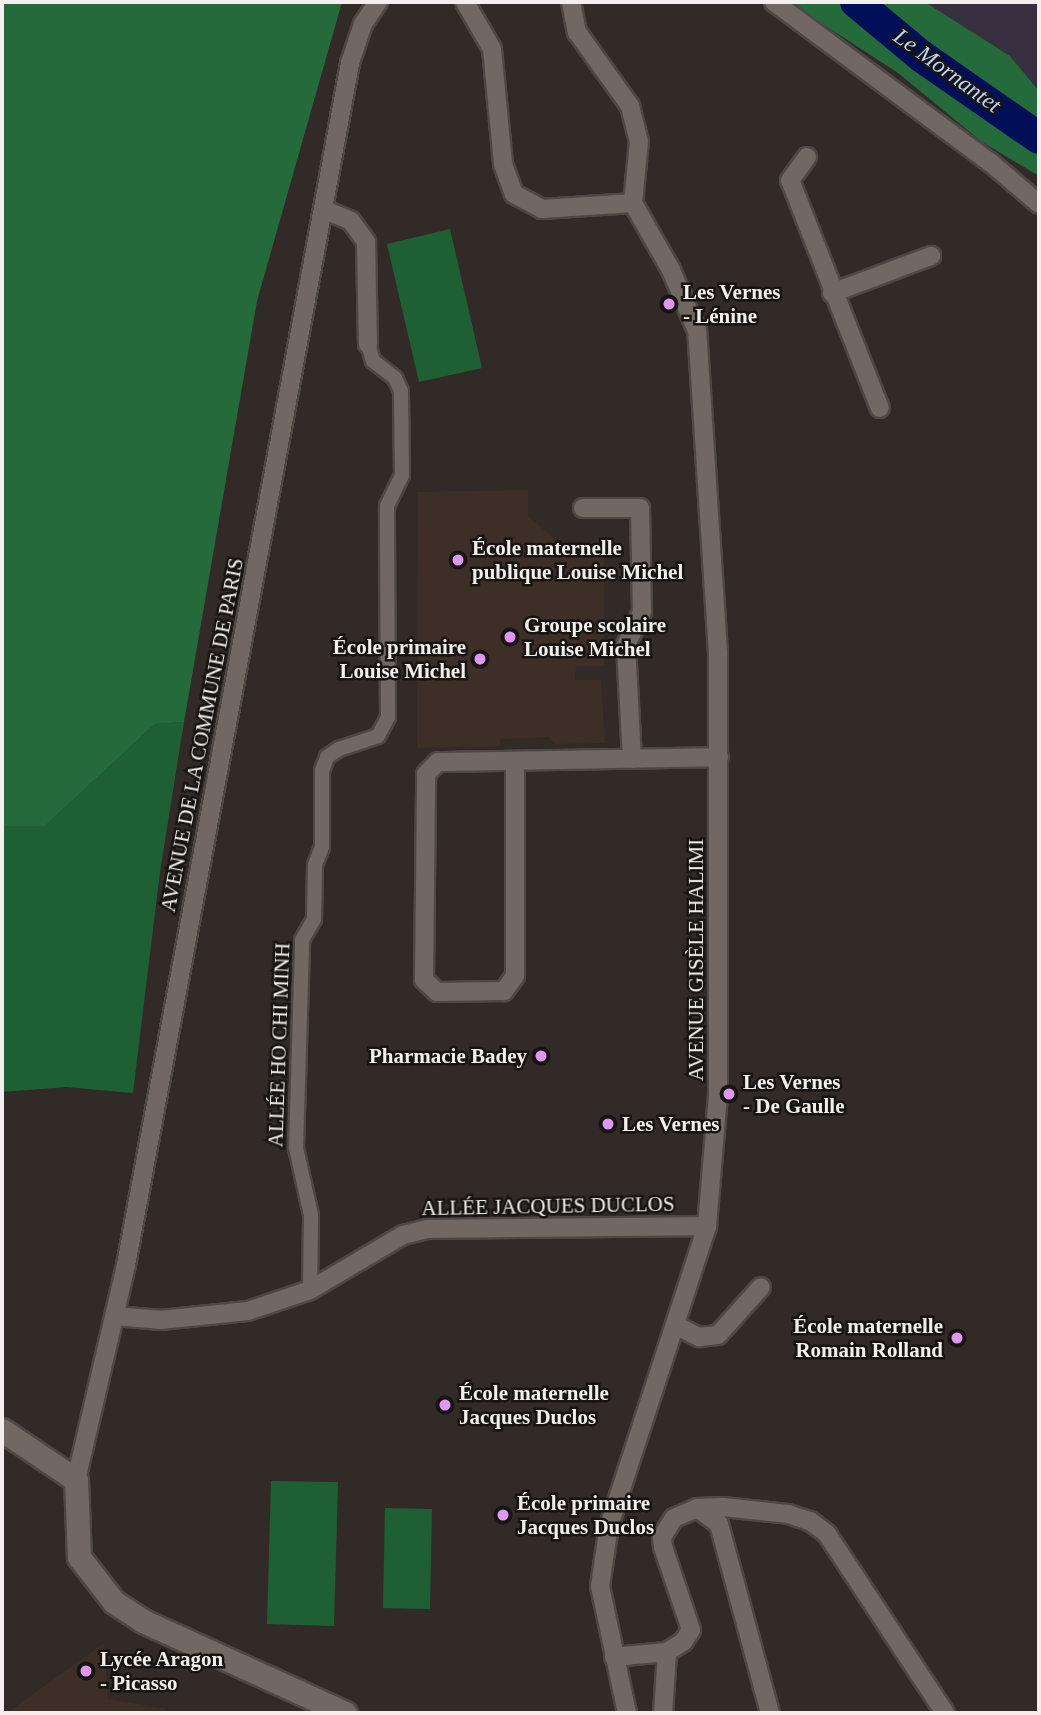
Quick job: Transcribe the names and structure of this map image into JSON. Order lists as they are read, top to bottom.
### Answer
{
  "streets": {
    "street": [
      "AVENUE DE LA COMMUNE DE PARIS",
      "AVENUE GISÈLE HALIMI",
      "ALLÉE HO CHI MINH",
      "ALLÉE JACQUES DUCLOS"
    ]
  },
  "crossings": [
    ["AVENUE DE LA COMMUNE DE PARIS", "ALLÉE HO CHI MINH"],
    ["AVENUE DE LA COMMUNE DE PARIS", "ALLÉE JACQUES DUCLOS"],
    ["AVENUE GISÈLE HALIMI", "ALLÉE JACQUES DUCLOS"],
    ["ALLÉE HO CHI MINH", "ALLÉE JACQUES DUCLOS"]
  ],
  "water": ["Le Mornantet"],
  "places": [
    "Les Vernes - Lénine",
    "École maternelle publique Louise Michel",
    "Groupe scolaire Louise Michel",
    "École primaire Louise Michel",
    "Pharmacie Badey",
    "Les Vernes - De Gaulle",
    "Les Vernes",
    "École maternelle Romain Rolland",
    "École maternelle Jacques Duclos",
    "École primaire Jacques Duclos",
    "Lycée Aragon - Picasso"
  ]
}
